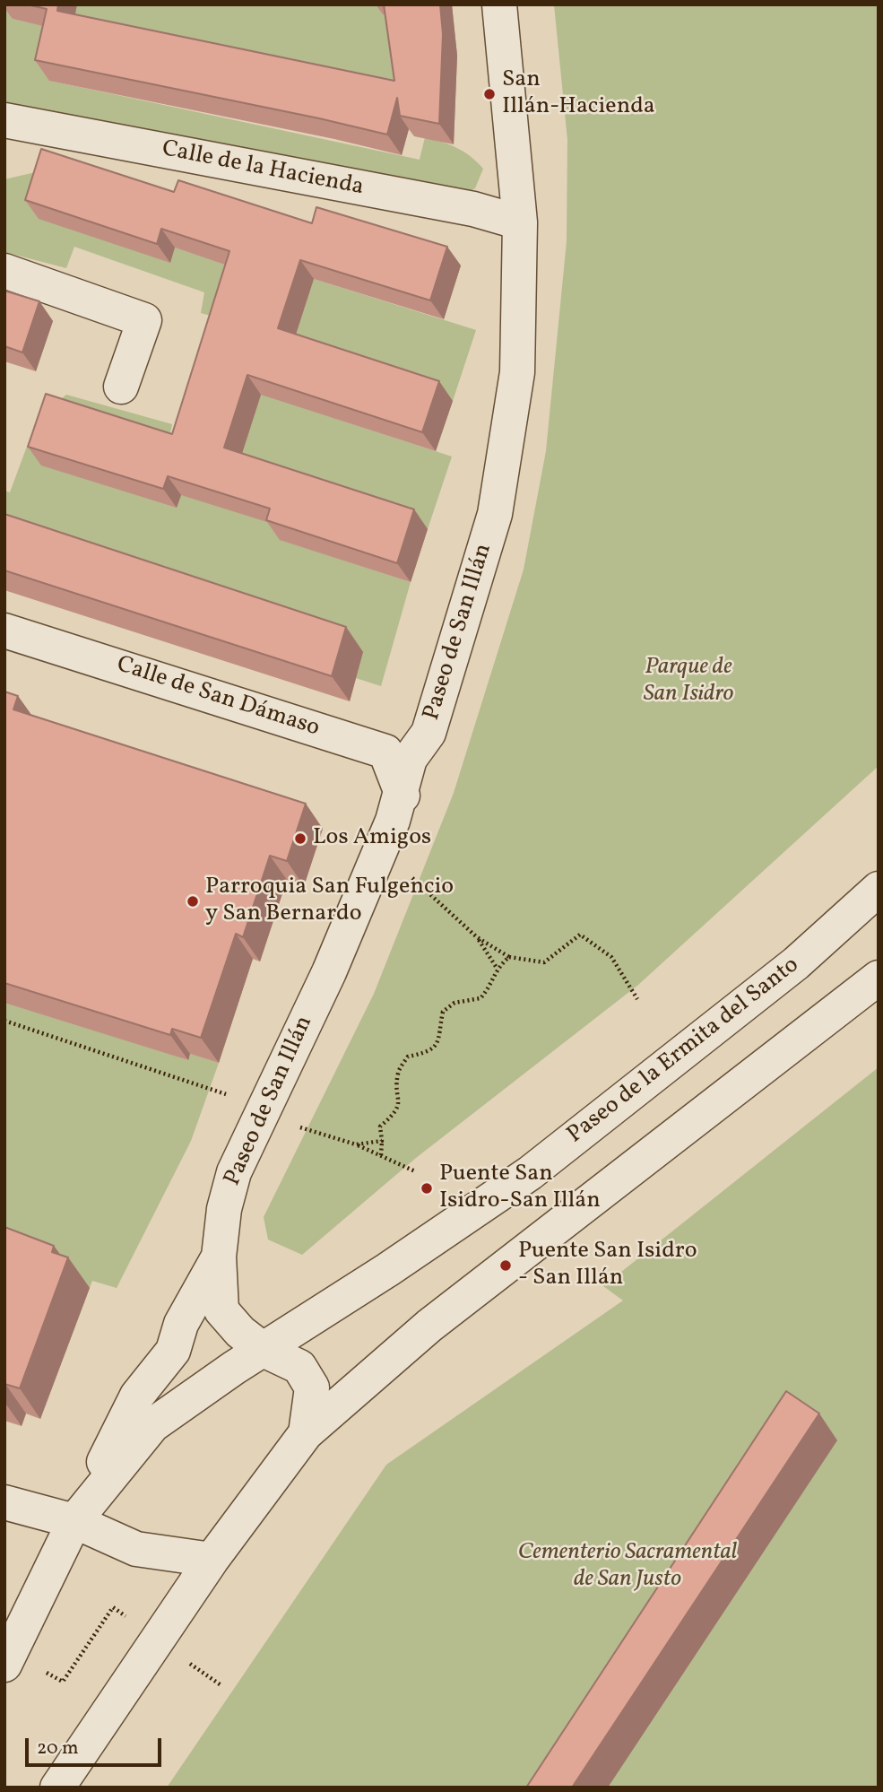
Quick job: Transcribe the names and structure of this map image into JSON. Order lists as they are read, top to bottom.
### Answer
{
  "streets": {
    "street": [
      "Calle de la Hacienda",
      "Paseo de San Illán",
      "Calle de San Dámaso",
      "Paseo de la Ermita del Santo"
    ]
  },
  "crossings": [
    ["Calle de la Hacienda", "Paseo de San Illán"],
    ["Paseo de San Illán", "Paseo de la Ermita del Santo"]
  ],
  "parks": ["Parque de San Isidro", "Cementerio Sacramental de San Justo"],
  "places": [
    "San Illán-Hacienda",
    "Los Amigos",
    "Parroquia San Fulgencio y San Bernardo",
    "Puente San Isidro-San Illán",
    "Puente San Isidro - San Illán"
  ],
  "scale_bar": "20 m"
}
